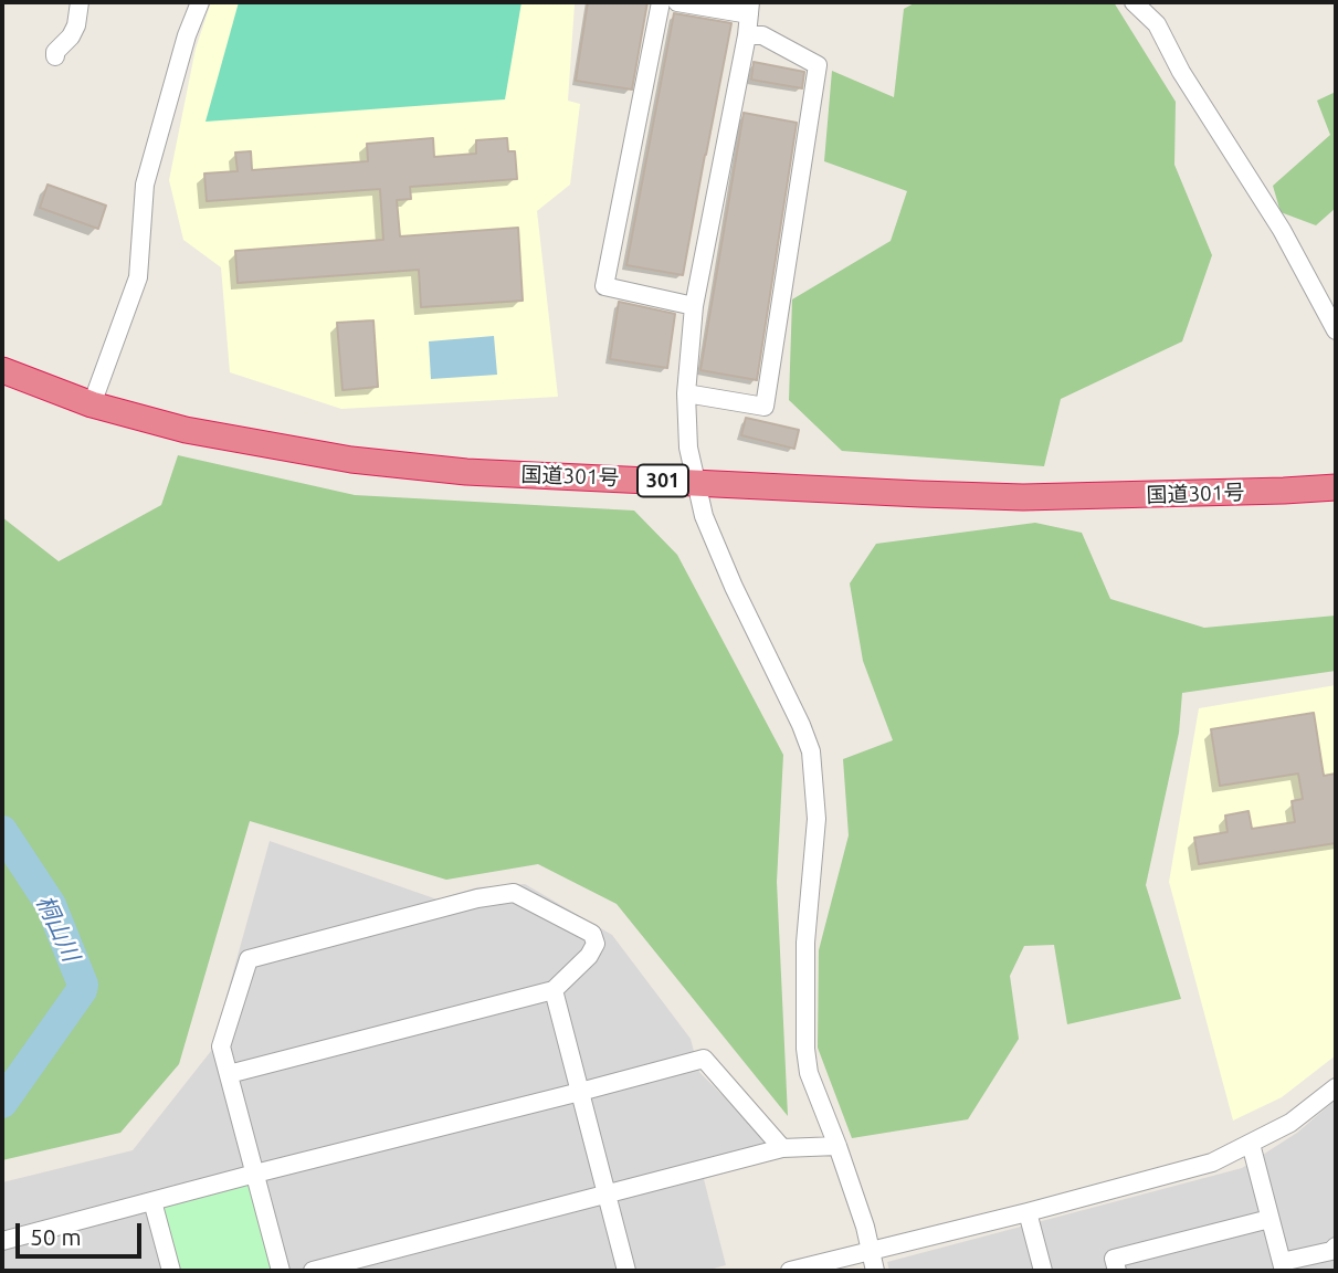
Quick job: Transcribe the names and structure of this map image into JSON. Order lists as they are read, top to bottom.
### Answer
{
  "streets": {
    "highway": ["国道301号", "301"]
  },
  "water": ["桐山川"],
  "scale_bar": "50 m"
}
